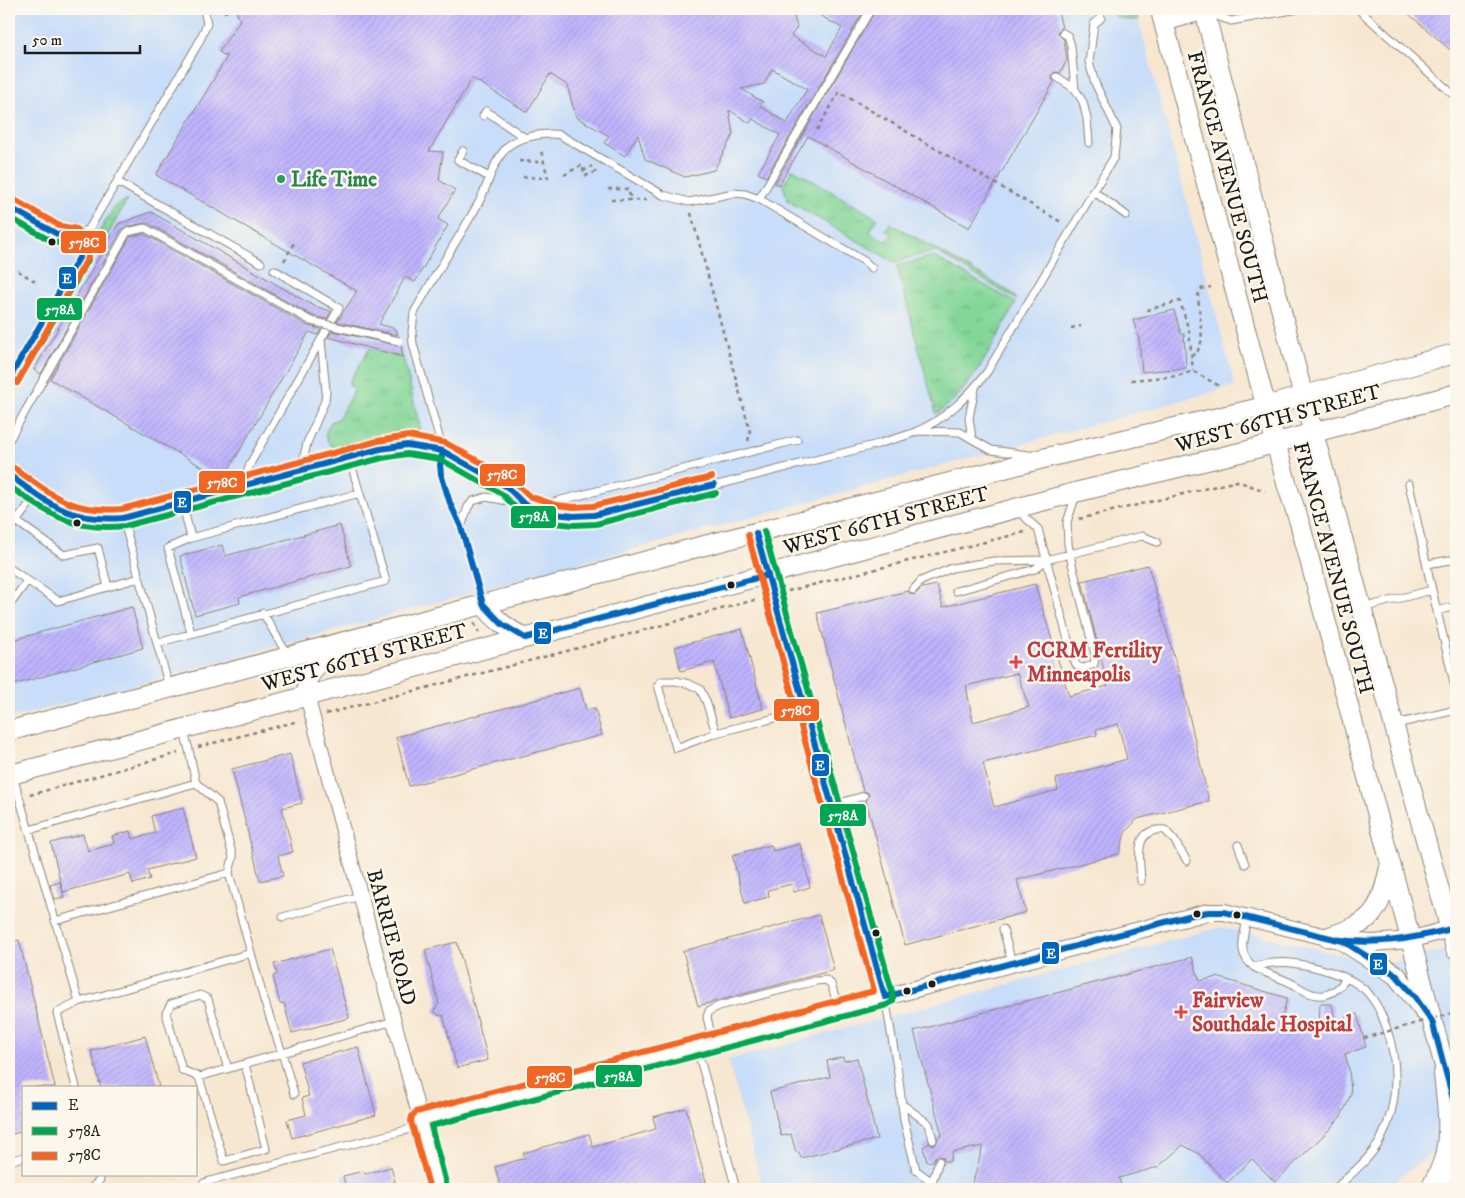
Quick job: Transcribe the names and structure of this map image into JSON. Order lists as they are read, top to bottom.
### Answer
{
  "streets": {
    "main road": ["FRANCE AVENUE SOUTH", "WEST 66TH STREET"],
    "street": ["BARRIE ROAD"]
  },
  "crossings": [
    ["FRANCE AVENUE SOUTH", "WEST 66TH STREET"],
    ["WEST 66TH STREET", "BARRIE ROAD"]
  ],
  "places": {
    "other": ["Life Time"],
    "health": ["CCRM Fertility Minneapolis", "Fairview Southdale Hospital"]
  },
  "lines": ["transit line 578C", "transit line E", "transit line 578A"],
  "legend": ["E", "578A", "578C"],
  "scale_bar": "50 m"
}
